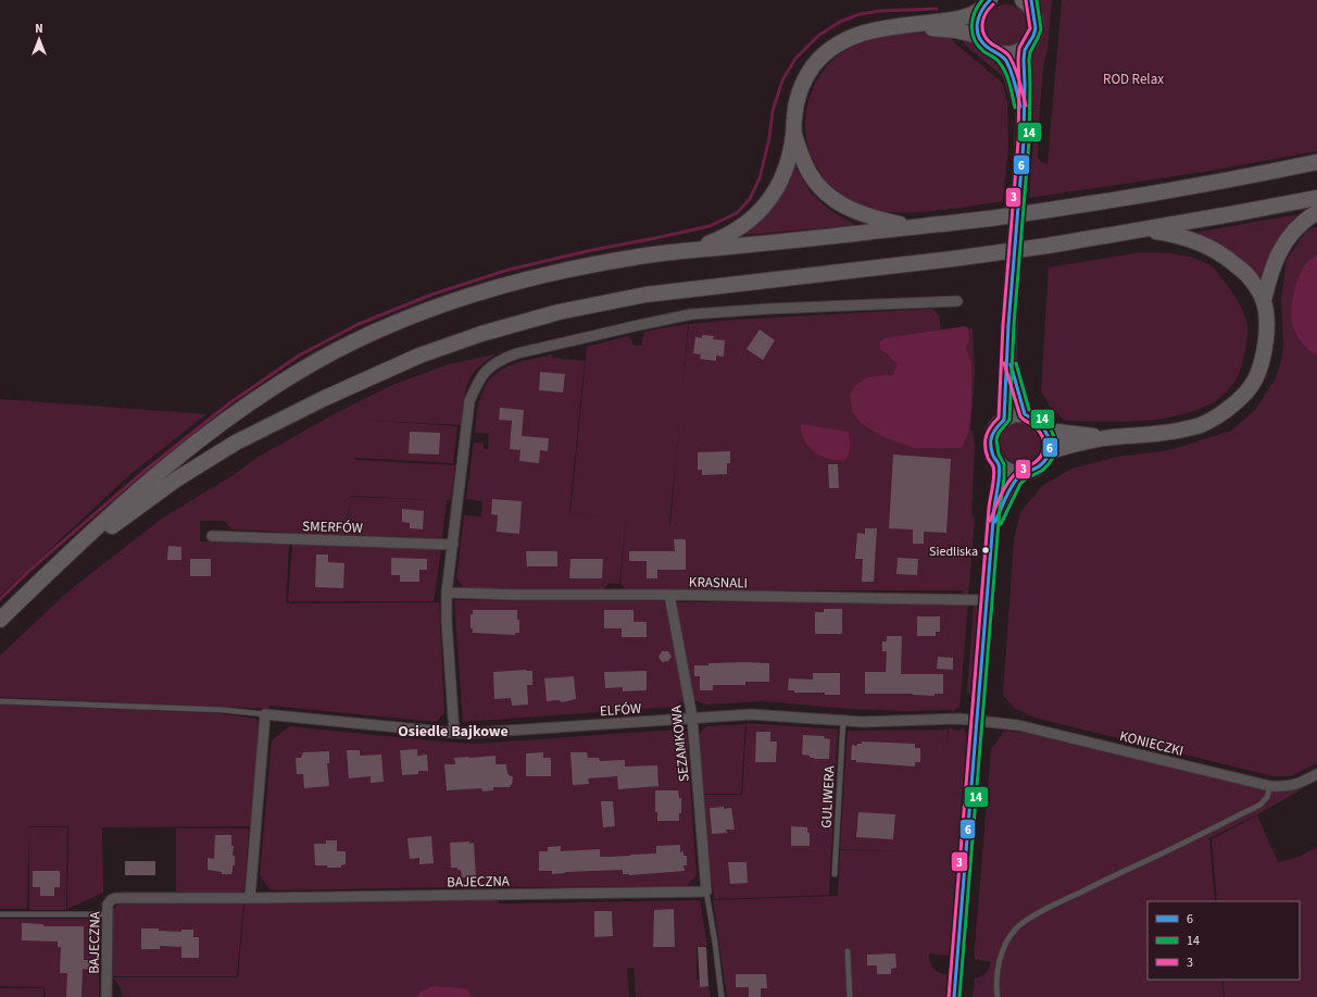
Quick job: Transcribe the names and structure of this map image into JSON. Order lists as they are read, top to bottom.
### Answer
{
  "streets": {
    "street": [
      "SMERFÓW",
      "KRASNALI",
      "ELFÓW",
      "KONIECZKI",
      "SEZAMKOWA",
      "BAJECZNA"
    ],
    "lane": ["GULIWERA"]
  },
  "crossings": [
    ["KRASNALI", "SEZAMKOWA"],
    ["ELFÓW", "KONIECZKI"],
    ["ELFÓW", "SEZAMKOWA"],
    ["ELFÓW", "GULIWERA"],
    ["SEZAMKOWA", "BAJECZNA"]
  ],
  "districts": ["Osiedle Bajkowe"],
  "parks": ["ROD Relax"],
  "places": ["Siedliska"],
  "lines": ["transit line 6", "transit line 14", "transit line 3"],
  "legend": ["6", "14", "3"],
  "north": "top"
}
